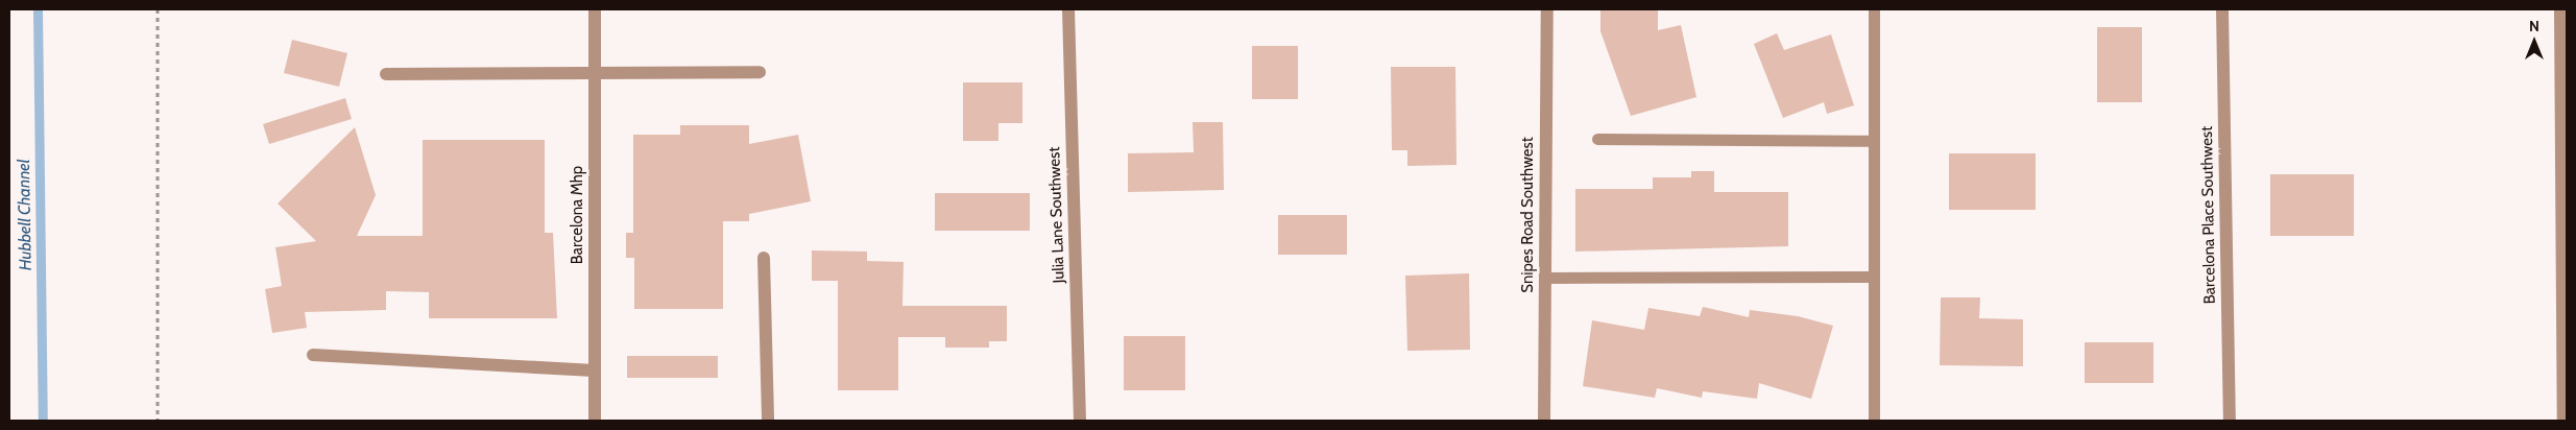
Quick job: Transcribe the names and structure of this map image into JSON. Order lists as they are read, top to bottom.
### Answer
{
  "streets": {
    "street": [
      "Barcelona Mhp",
      "Julia Lane Southwest",
      "Snipes Road Southwest",
      "Barcelona Place Southwest"
    ]
  },
  "water": ["Hubbell Channel"],
  "north": "top"
}
